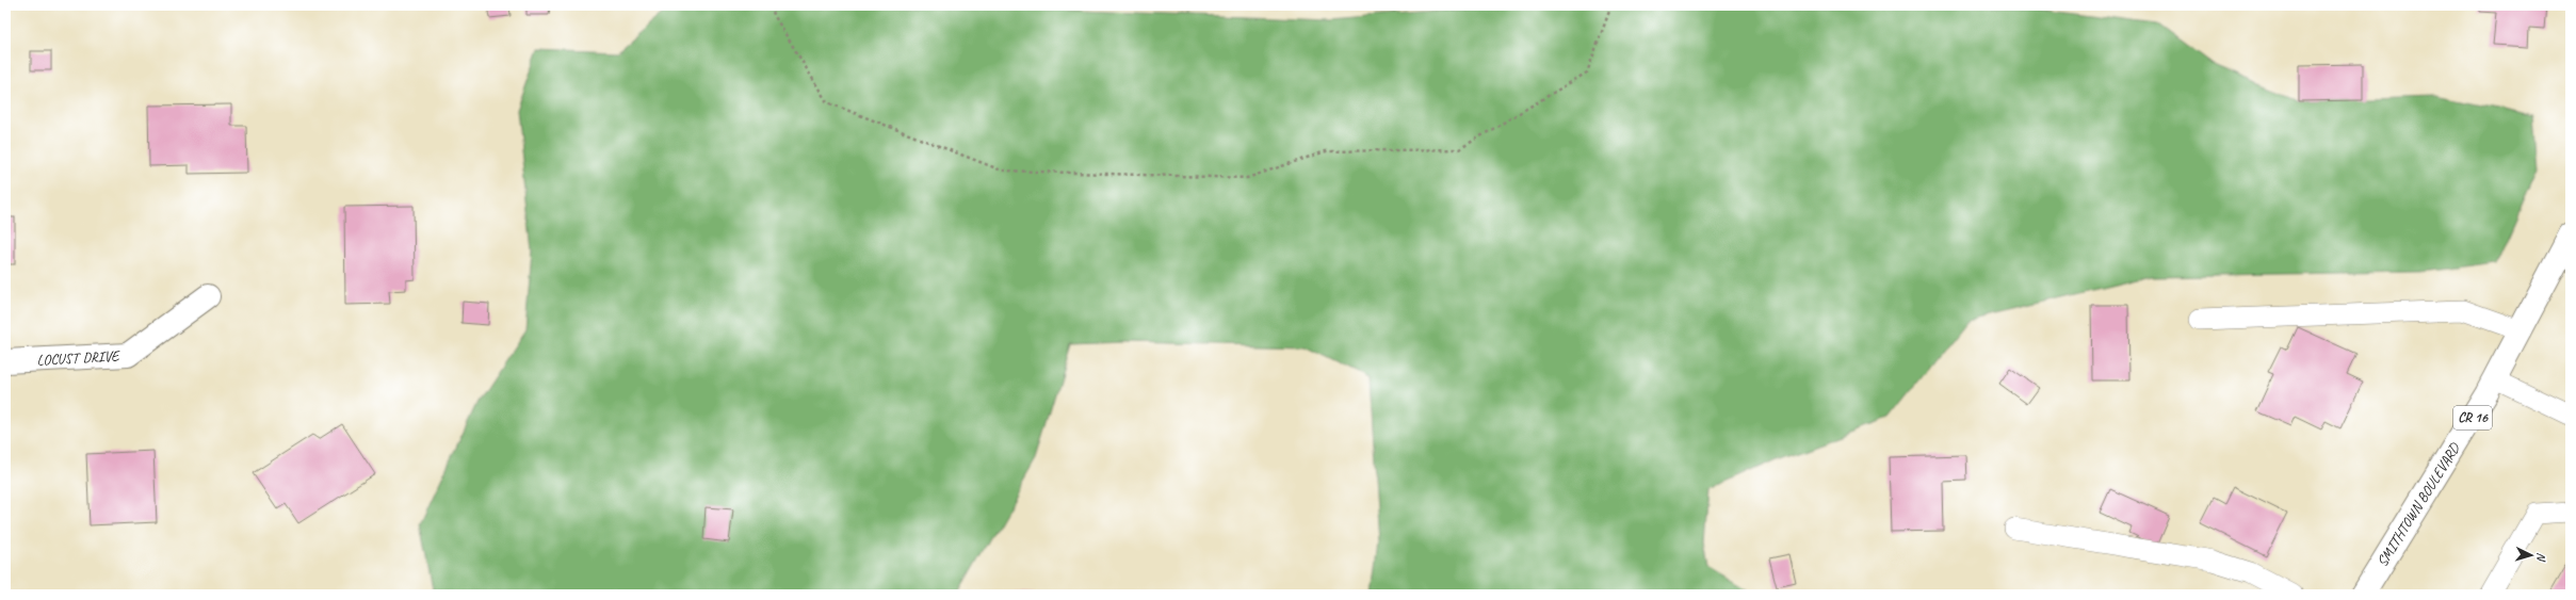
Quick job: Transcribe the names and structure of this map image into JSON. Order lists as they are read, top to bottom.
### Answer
{
  "streets": {
    "main road": ["LOCUST DRIVE", "CR 16", "SMITHTOWN BOULEVARD"]
  },
  "north": "right"
}
